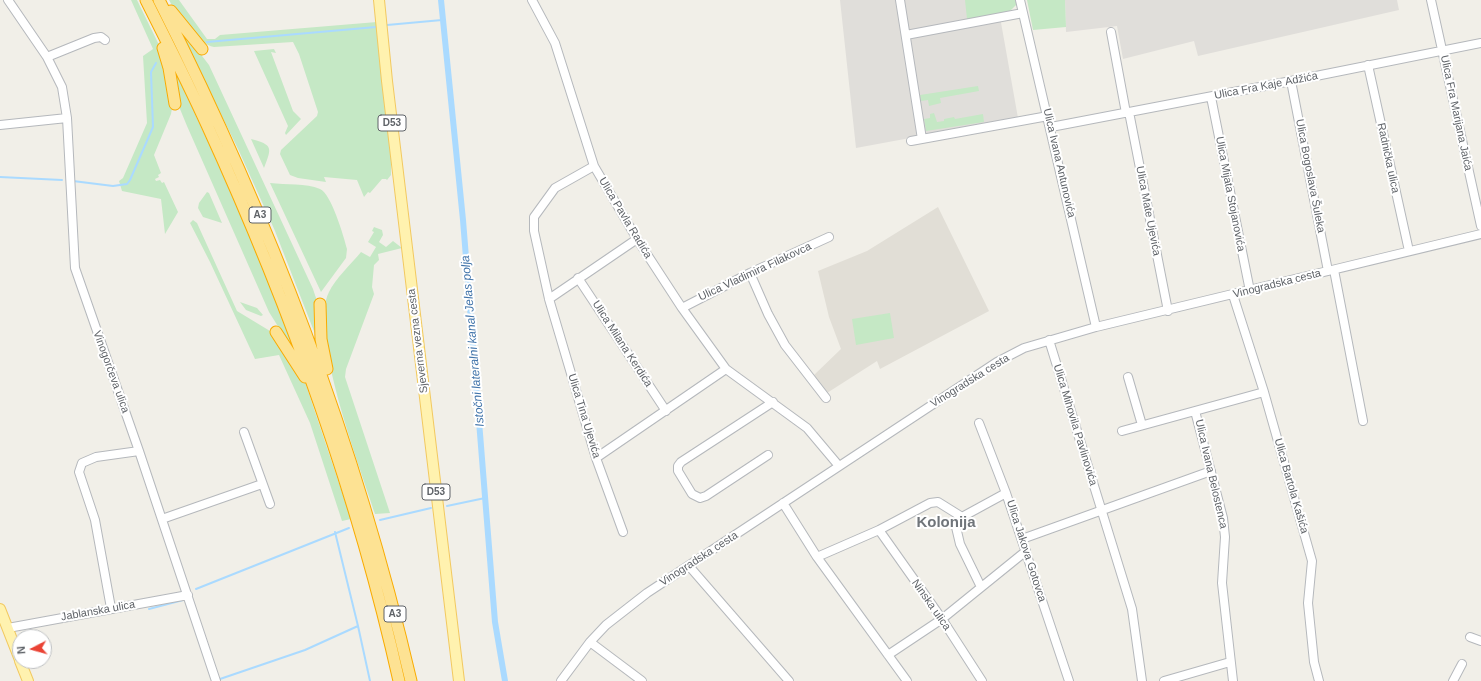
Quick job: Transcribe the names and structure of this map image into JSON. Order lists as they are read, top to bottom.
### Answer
{
  "streets": {
    "highway": ["A3"],
    "main road": ["D53", "Sjeverna vezna cesta"],
    "street": [
      "Ulica Fra Kaje Adžića",
      "Ulica Fra Marijana Jaića",
      "Radnička ulica",
      "Ulica Ivana Antunovića",
      "Ulica Bogoslava Šuleka",
      "Ulica Mijata Stojanovića",
      "Ulica Mate Ujevića",
      "Ulica Pavla Radića",
      "Ulica Vladimira Filakovca",
      "Vinogradska cesta",
      "Ulica Milana Kerdića",
      "Vinogorčeva ulica",
      "Ulica Tina Ujevića",
      "Ulica Mihovila Pavlinovića",
      "Ulica Ivana Belostenca",
      "Ulica Bartola Kašića",
      "Ulica Jakova Gotovca",
      "Ninska ulica",
      "Jablanska ulica"
    ]
  },
  "crossings": [
    ["Ulica Fra Kaje Adžića", "Ulica Fra Marijana Jaića"],
    ["Ulica Fra Kaje Adžića", "Radnička ulica"],
    ["Ulica Fra Kaje Adžića", "Ulica Ivana Antunovića"],
    ["Ulica Fra Kaje Adžića", "Ulica Bogoslava Šuleka"],
    ["Ulica Fra Kaje Adžića", "Ulica Mijata Stojanovića"],
    ["Ulica Fra Kaje Adžića", "Ulica Mate Ujevića"],
    ["Radnička ulica", "Vinogradska cesta"],
    ["Ulica Ivana Antunovića", "Vinogradska cesta"],
    ["Ulica Bogoslava Šuleka", "Vinogradska cesta"],
    ["Ulica Mijata Stojanovića", "Vinogradska cesta"],
    ["Ulica Mate Ujevića", "Vinogradska cesta"],
    ["Ulica Pavla Radića", "Ulica Vladimira Filakovca"],
    ["Ulica Pavla Radića", "Vinogradska cesta"],
    ["Ulica Pavla Radića", "Ulica Tina Ujevića"],
    ["Vinogradska cesta", "Ulica Mihovila Pavlinovića"],
    ["Vinogradska cesta", "Ulica Bartola Kašića"],
    ["Vinogorčeva ulica", "Jablanska ulica"],
    ["Ulica Ivana Belostenca", "Ulica Bartola Kašića"]
  ],
  "districts": ["Kolonija"],
  "water": ["Istočni lateralni kanal Jelas polja"],
  "north": "left"
}
